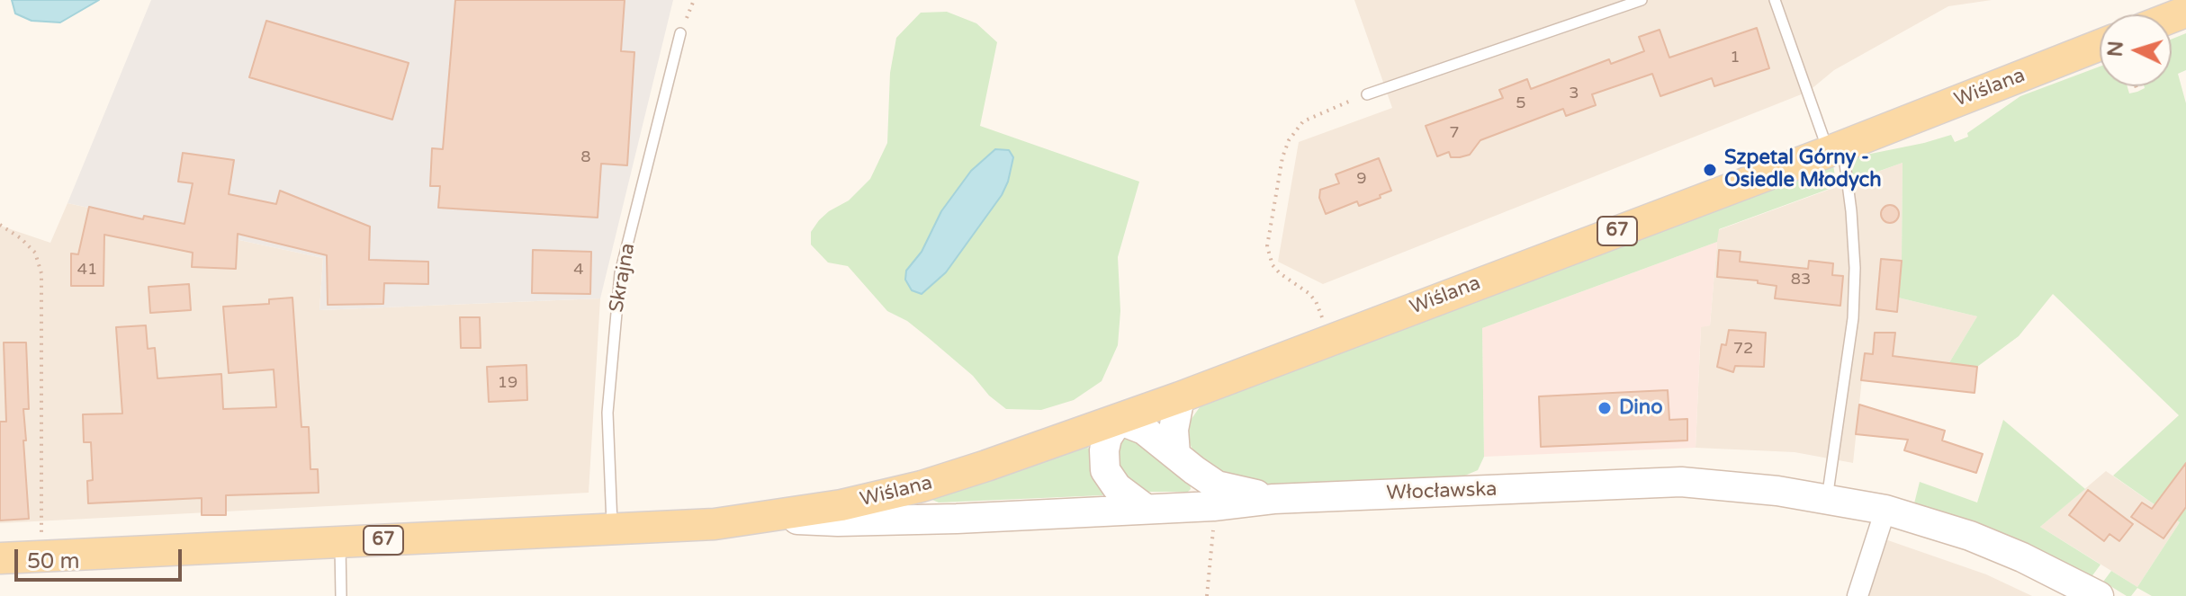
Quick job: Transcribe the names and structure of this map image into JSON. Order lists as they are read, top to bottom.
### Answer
{
  "streets": {
    "main road": ["Wiślana", "67", "Włocławska"],
    "lane": ["Skrajna"]
  },
  "crossings": [
    ["Wiślana", "67"],
    ["Wiślana", "Włocławska"],
    ["67", "Skrajna"],
    ["67", "Włocławska"]
  ],
  "places": ["Szpetal Górny - Osiedle Młodych", "Dino"],
  "house_numbers": [
    "1",
    "3",
    "5",
    "7",
    "8",
    "9",
    "41",
    "4",
    "83",
    "72",
    "19"
  ],
  "scale_bar": "50 m",
  "north": "left"
}
